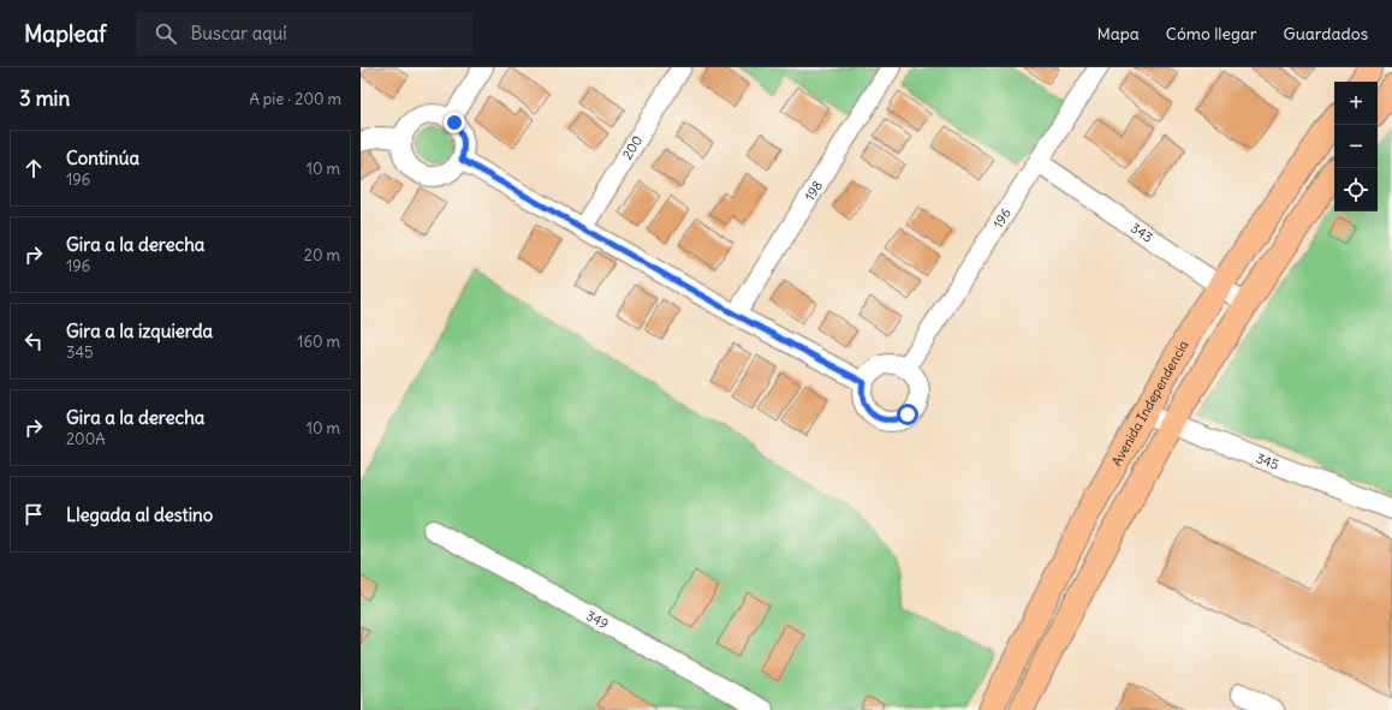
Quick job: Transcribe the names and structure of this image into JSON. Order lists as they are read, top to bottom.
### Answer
{
  "streets": {
    "main road": ["Avenida Independencia"],
    "street": [
      "200",
      "198",
      "196",
      "343",
      "345",
      "349"
    ]
  },
  "crossings": [
    ["196", "343"],
    ["343", "Avenida Independencia"],
    ["Avenida Independencia", "345"]
  ],
  "page": {
    "header": "Mapleaf",
    "search": "Buscar aquí",
    "nav": ["Mapa", "Cómo llegar", "Guardados"],
    "heading": ["3 min", "A pie · 200 m"],
    "map_buttons": ["+", "−"],
    "list": [
      ["Continúa", "196", "10 m"],
      ["Gira a la derecha", "196", "20 m"],
      ["Gira a la izquierda", "345", "160 m"],
      ["Gira a la derecha", "200A", "10 m"],
      "Llegada al destino"
    ]
  }
}
